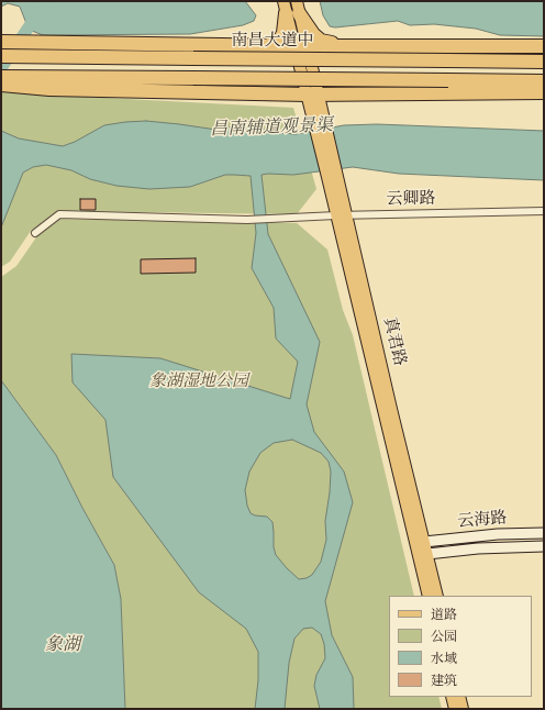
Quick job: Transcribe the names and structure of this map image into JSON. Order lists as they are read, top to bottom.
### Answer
{
  "streets": {
    "highway": ["南昌大道中"],
    "main road": ["真君路"],
    "street": ["云卿路", "云海路"]
  },
  "crossings": [
    ["云卿路", "真君路"],
    ["真君路", "云海路"]
  ],
  "water": ["昌南辅道观景渠", "象湖"],
  "parks": ["象湖湿地公园"],
  "legend": [
    "道路",
    "公园",
    "水域",
    "建筑"
  ]
}
